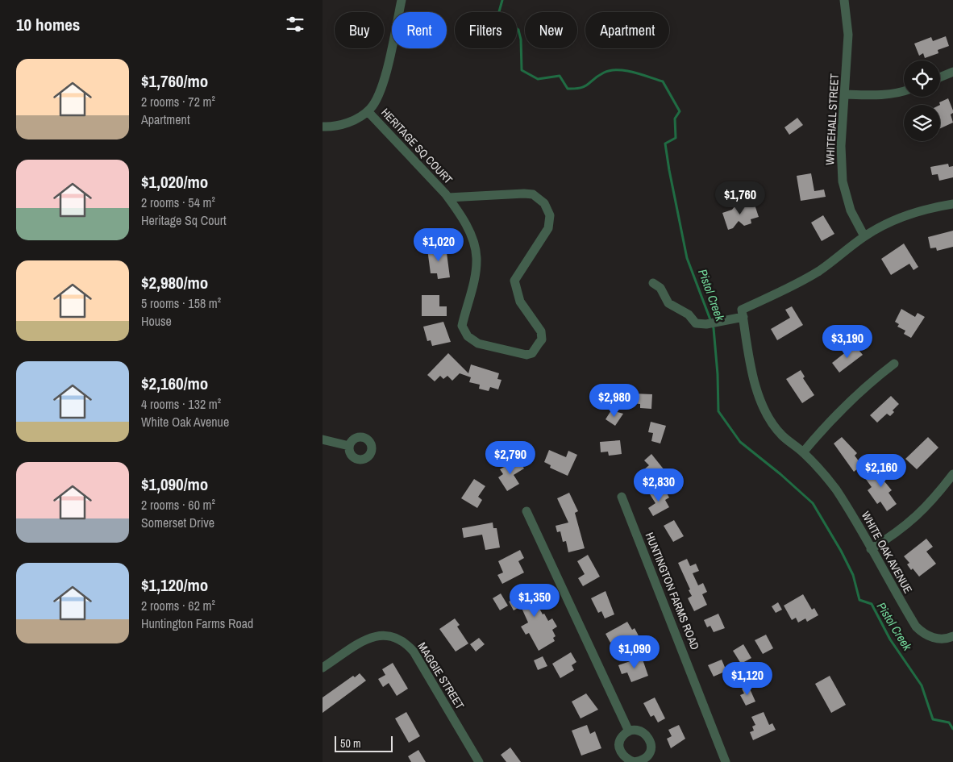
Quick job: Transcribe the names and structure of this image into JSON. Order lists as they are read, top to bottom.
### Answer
{
  "streets": {
    "street": [
      "WHITEHALL STREET",
      "HERITAGE SQ COURT",
      "WHITE OAK AVENUE",
      "HUNTINGTON FARMS ROAD",
      "MAGGIE STREET"
    ]
  },
  "water": ["Pistol Creek"],
  "scale_bar": "50 m",
  "page": {
    "heading": "10 homes",
    "chip": [
      "Buy",
      "Rent",
      "Filters",
      "New",
      "Apartment"
    ],
    "list": [
      {
        "name": "$1,760/mo",
        "note": "2 rooms · 72 m² · Apartment"
      },
      {
        "name": "$1,020/mo",
        "note": "2 rooms · 54 m² · Heritage Sq Court"
      },
      {
        "name": "$2,980/mo",
        "note": "5 rooms · 158 m² · House"
      },
      {
        "name": "$2,160/mo",
        "note": "4 rooms · 132 m² · White Oak Avenue"
      },
      {
        "name": "$1,090/mo",
        "note": "2 rooms · 60 m² · Somerset Drive"
      },
      {
        "name": "$1,120/mo",
        "note": "2 rooms · 62 m² · Huntington Farms Road"
      }
    ],
    "price": [
      "$1,760",
      "$1,020",
      "$3,190",
      "$2,980",
      "$2,790",
      "$2,160",
      "$2,830",
      "$1,350",
      "$1,090",
      "$1,120"
    ],
    "scale": "50 m"
  }
}
